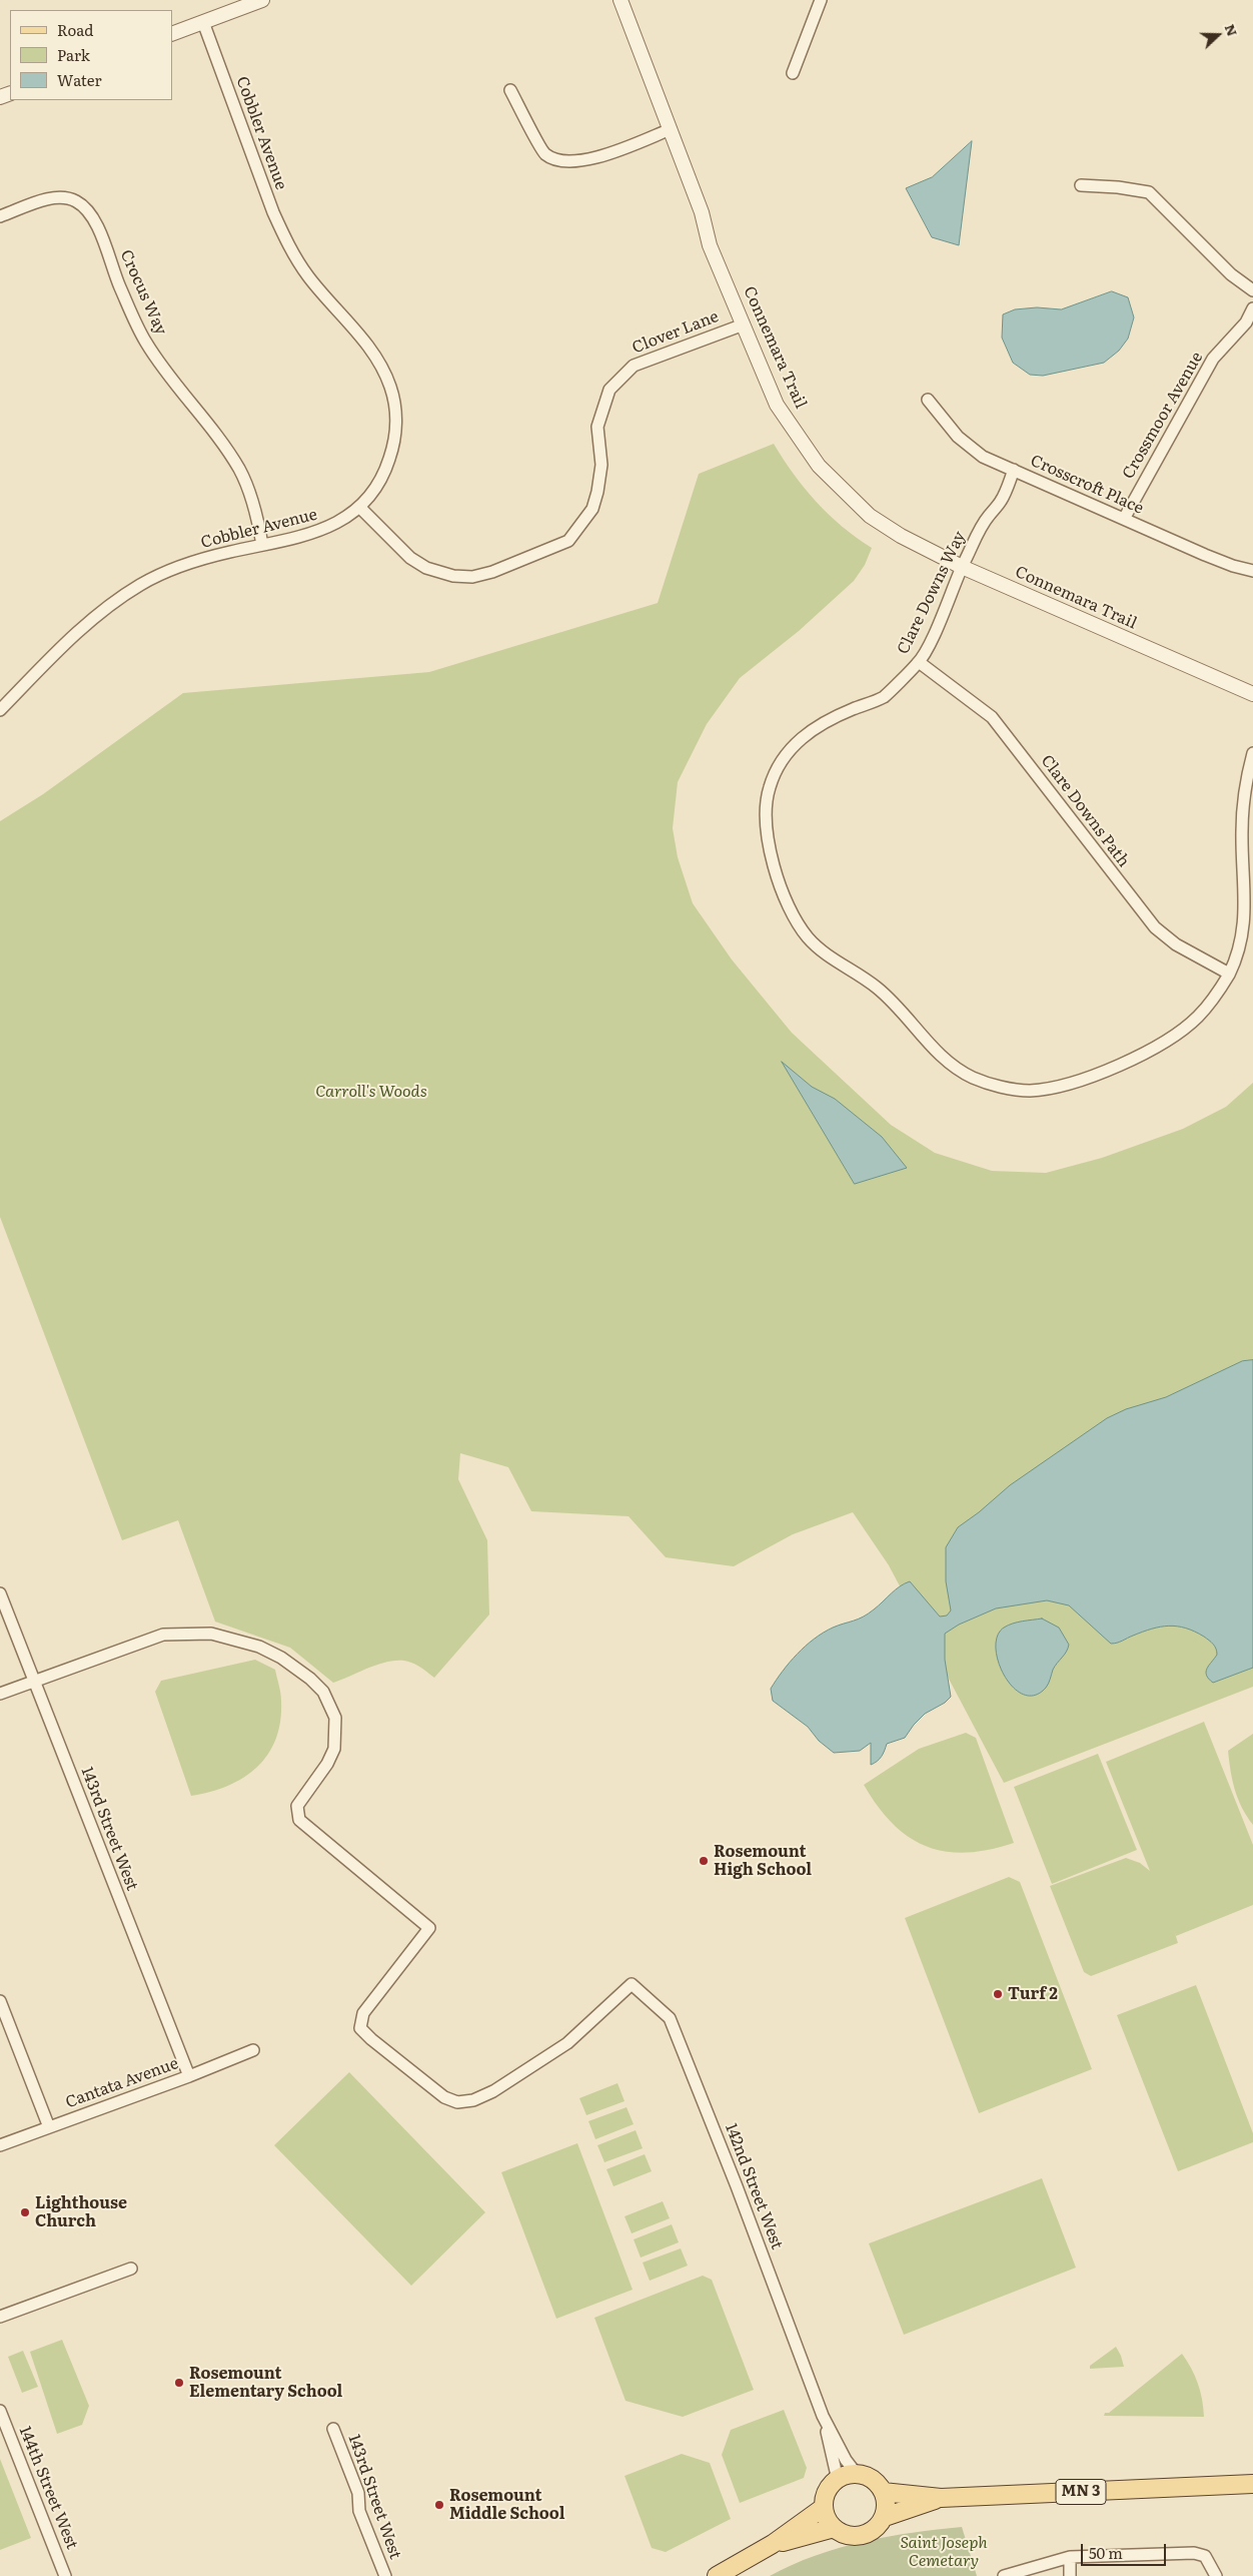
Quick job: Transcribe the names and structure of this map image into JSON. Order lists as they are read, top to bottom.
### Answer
{
  "streets": {
    "main road": ["MN 3"],
    "street": [
      "Cobbler Avenue",
      "Crocus Way",
      "Clover Lane",
      "Connemara Trail",
      "Crossmoor Avenue",
      "Crosscroft Place",
      "Clare Downs Way",
      "Clare Downs Path",
      "143rd Street West",
      "Cantata Avenue",
      "142nd Street West",
      "144th Street West"
    ]
  },
  "crossings": [
    ["Cobbler Avenue", "Crocus Way"],
    ["Cobbler Avenue", "Clover Lane"],
    ["Clover Lane", "Connemara Trail"],
    ["Connemara Trail", "Clare Downs Way"],
    ["Crossmoor Avenue", "Crosscroft Place"],
    ["Crosscroft Place", "Clare Downs Way"],
    ["Clare Downs Way", "Clare Downs Path"],
    ["143rd Street West", "Cantata Avenue"],
    ["143rd Street West", "142nd Street West"]
  ],
  "parks": ["Carroll's Woods", "Saint Joseph Cemetary"],
  "places": [
    "Rosemount High School",
    "Turf 2",
    "Lighthouse Church",
    "Rosemount Elementary School",
    "Rosemount Middle School"
  ],
  "legend": ["Road", "Park", "Water"],
  "scale_bar": "50 m",
  "north": "right"
}
